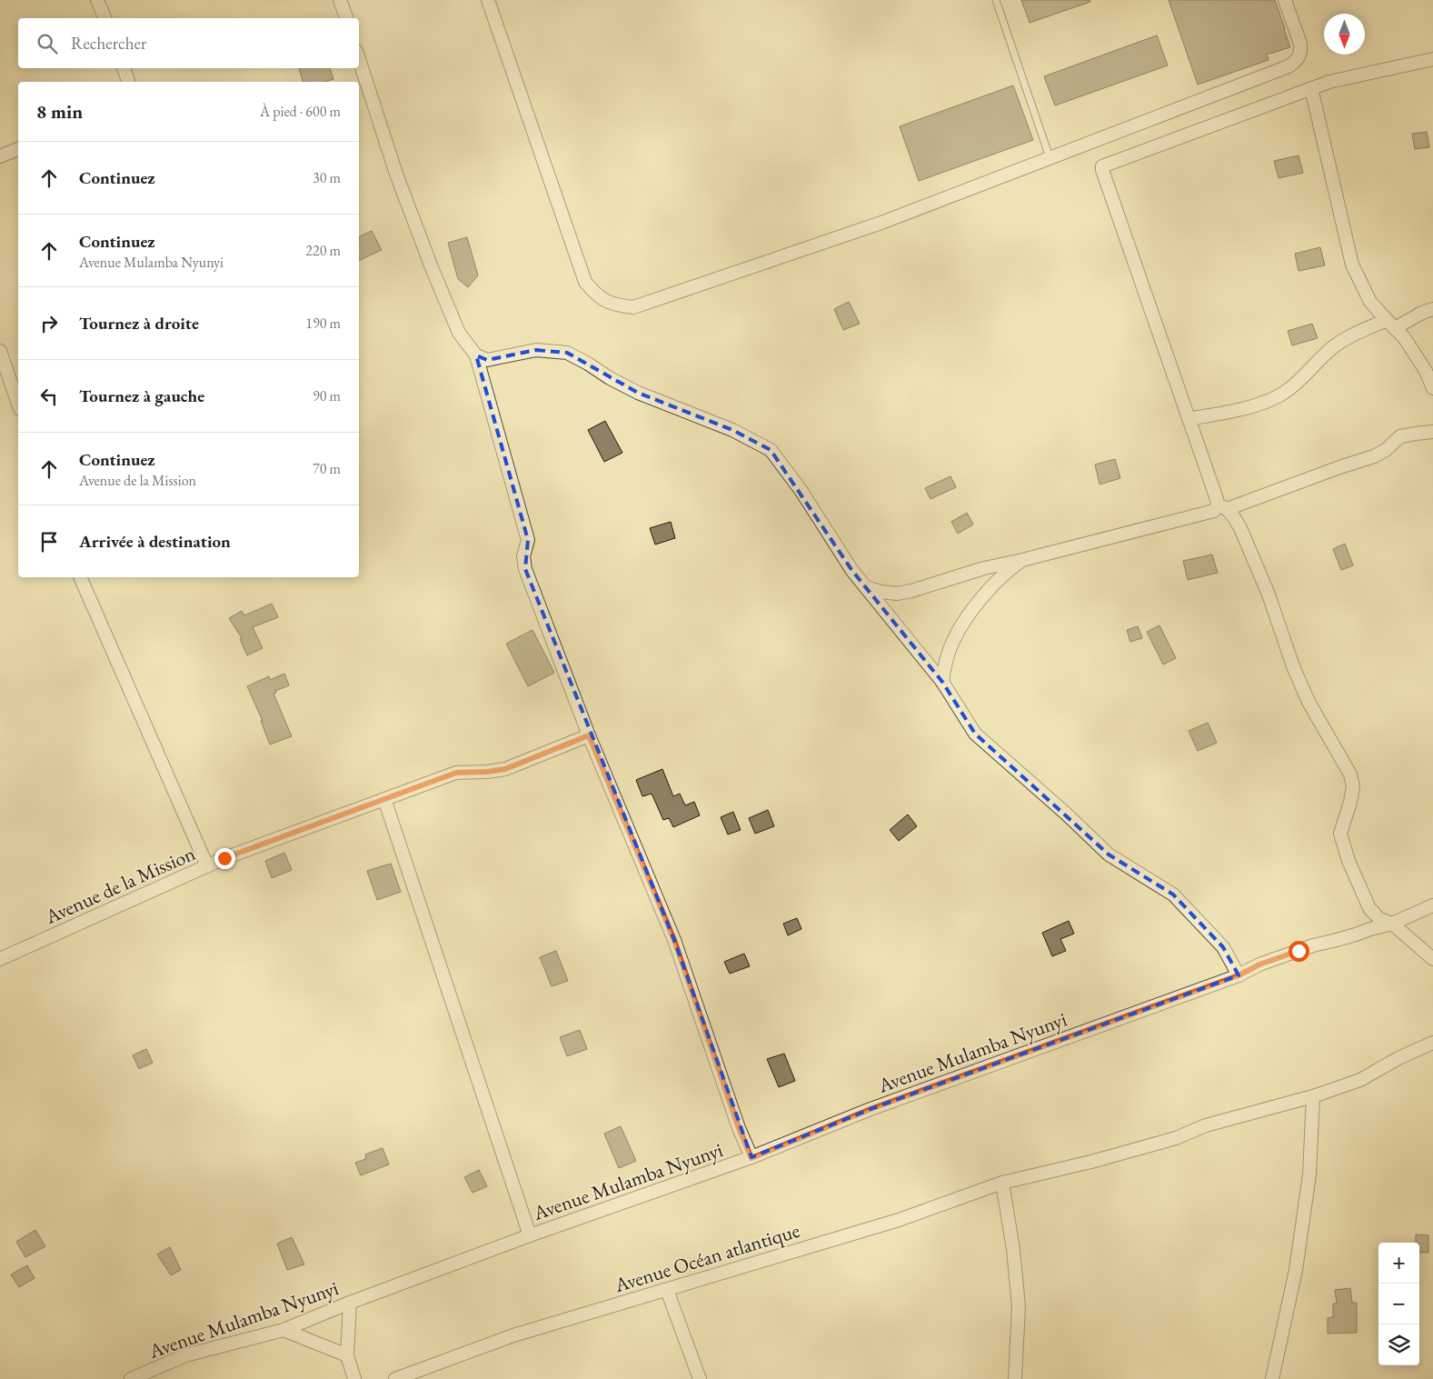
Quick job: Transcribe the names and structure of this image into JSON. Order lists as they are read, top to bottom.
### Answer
{
  "streets": {
    "street": ["Avenue de la Mission", "Avenue Mulamba Nyunyi", "Avenue Océan atlantique"]
  },
  "north": "bottom",
  "page": {
    "search": "Rechercher",
    "heading": ["8 min", "À pied · 600 m"],
    "list": [
      ["Continuez", "30 m"],
      ["Continuez", "Avenue Mulamba Nyunyi", "220 m"],
      ["Tournez à droite", "190 m"],
      ["Tournez à gauche", "90 m"],
      ["Continuez", "Avenue de la Mission", "70 m"],
      "Arrivée à destination"
    ],
    "map_buttons": ["+", "−"]
  }
}
